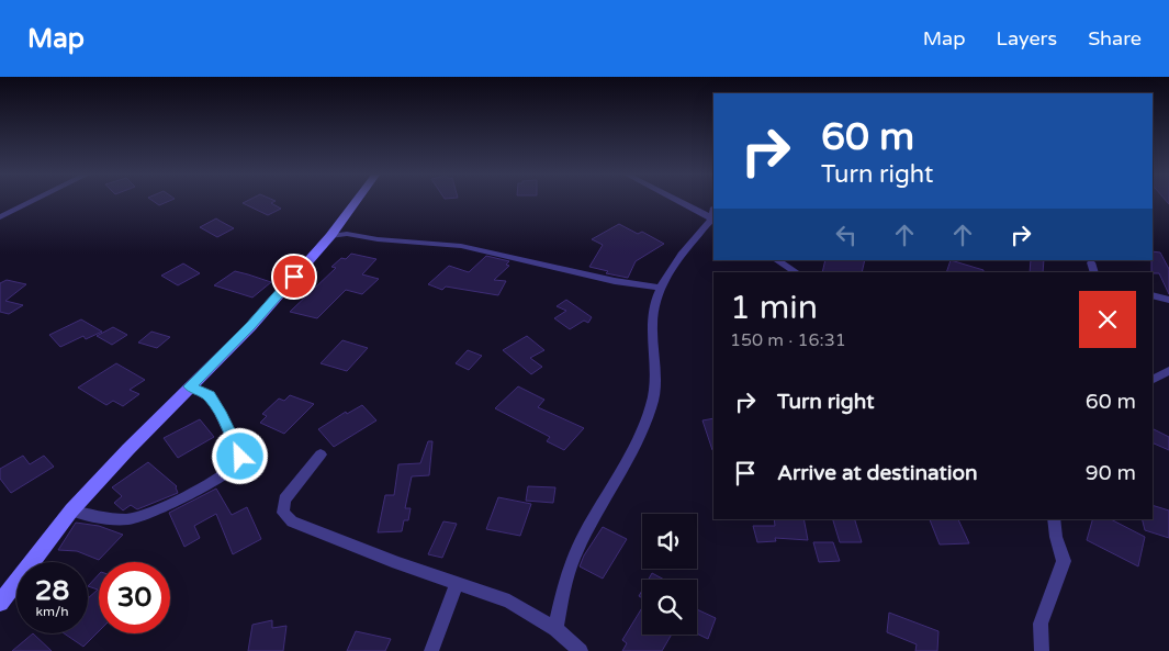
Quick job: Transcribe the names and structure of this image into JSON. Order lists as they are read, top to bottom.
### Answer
{
  "page": {
    "header": "Map",
    "nav": ["Map", "Layers", "Share"],
    "turn": ["60 m", "Turn right"],
    "heading": ["1 min", "150 m · 16:31"],
    "list": [
      {
        "name": "Turn right",
        "value": "60 m"
      },
      {
        "name": "Arrive at destination",
        "value": "90 m"
      }
    ],
    "speed": "28 km/h",
    "limit": "30"
  }
}
